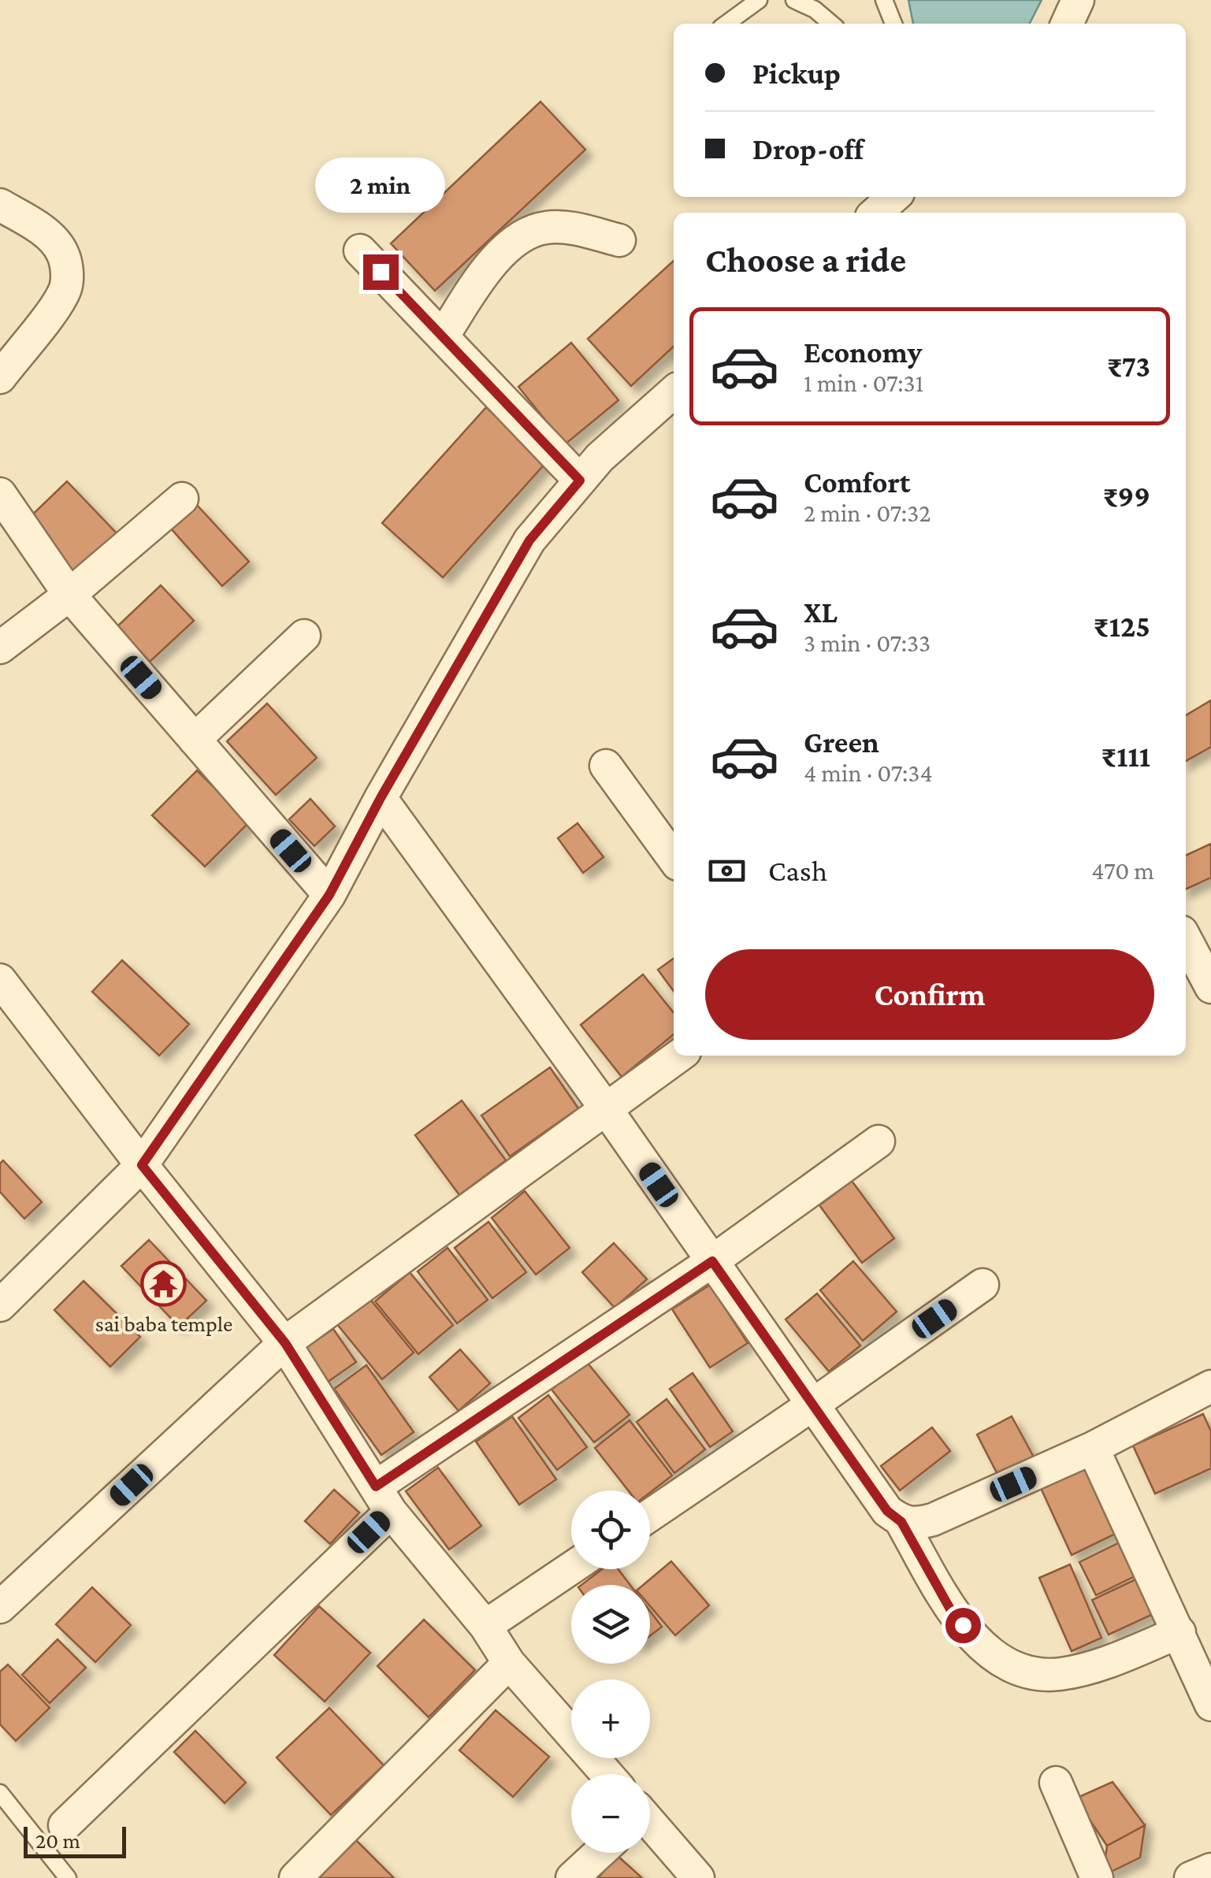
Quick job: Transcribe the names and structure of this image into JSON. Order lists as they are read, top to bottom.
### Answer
{
  "places": {
    "temple": ["sai baba temple"]
  },
  "scale_bar": "20 m",
  "page": {
    "banner": ["Pickup", "Drop-off"],
    "bubble": "2 min",
    "heading": "Choose a ride",
    "list": [
      {
        "name": "Economy",
        "note": "1 min · 07:31",
        "value": "₹73"
      },
      {
        "name": "Comfort",
        "note": "2 min · 07:32",
        "value": "₹99"
      },
      {
        "name": "XL",
        "note": "3 min · 07:33",
        "value": "₹125"
      },
      {
        "name": "Green",
        "note": "4 min · 07:34",
        "value": "₹111"
      }
    ],
    "pay": ["Cash", "470 m"],
    "buttons": "Confirm",
    "map_buttons": ["+", "−"],
    "scale": "20 m"
  }
}
